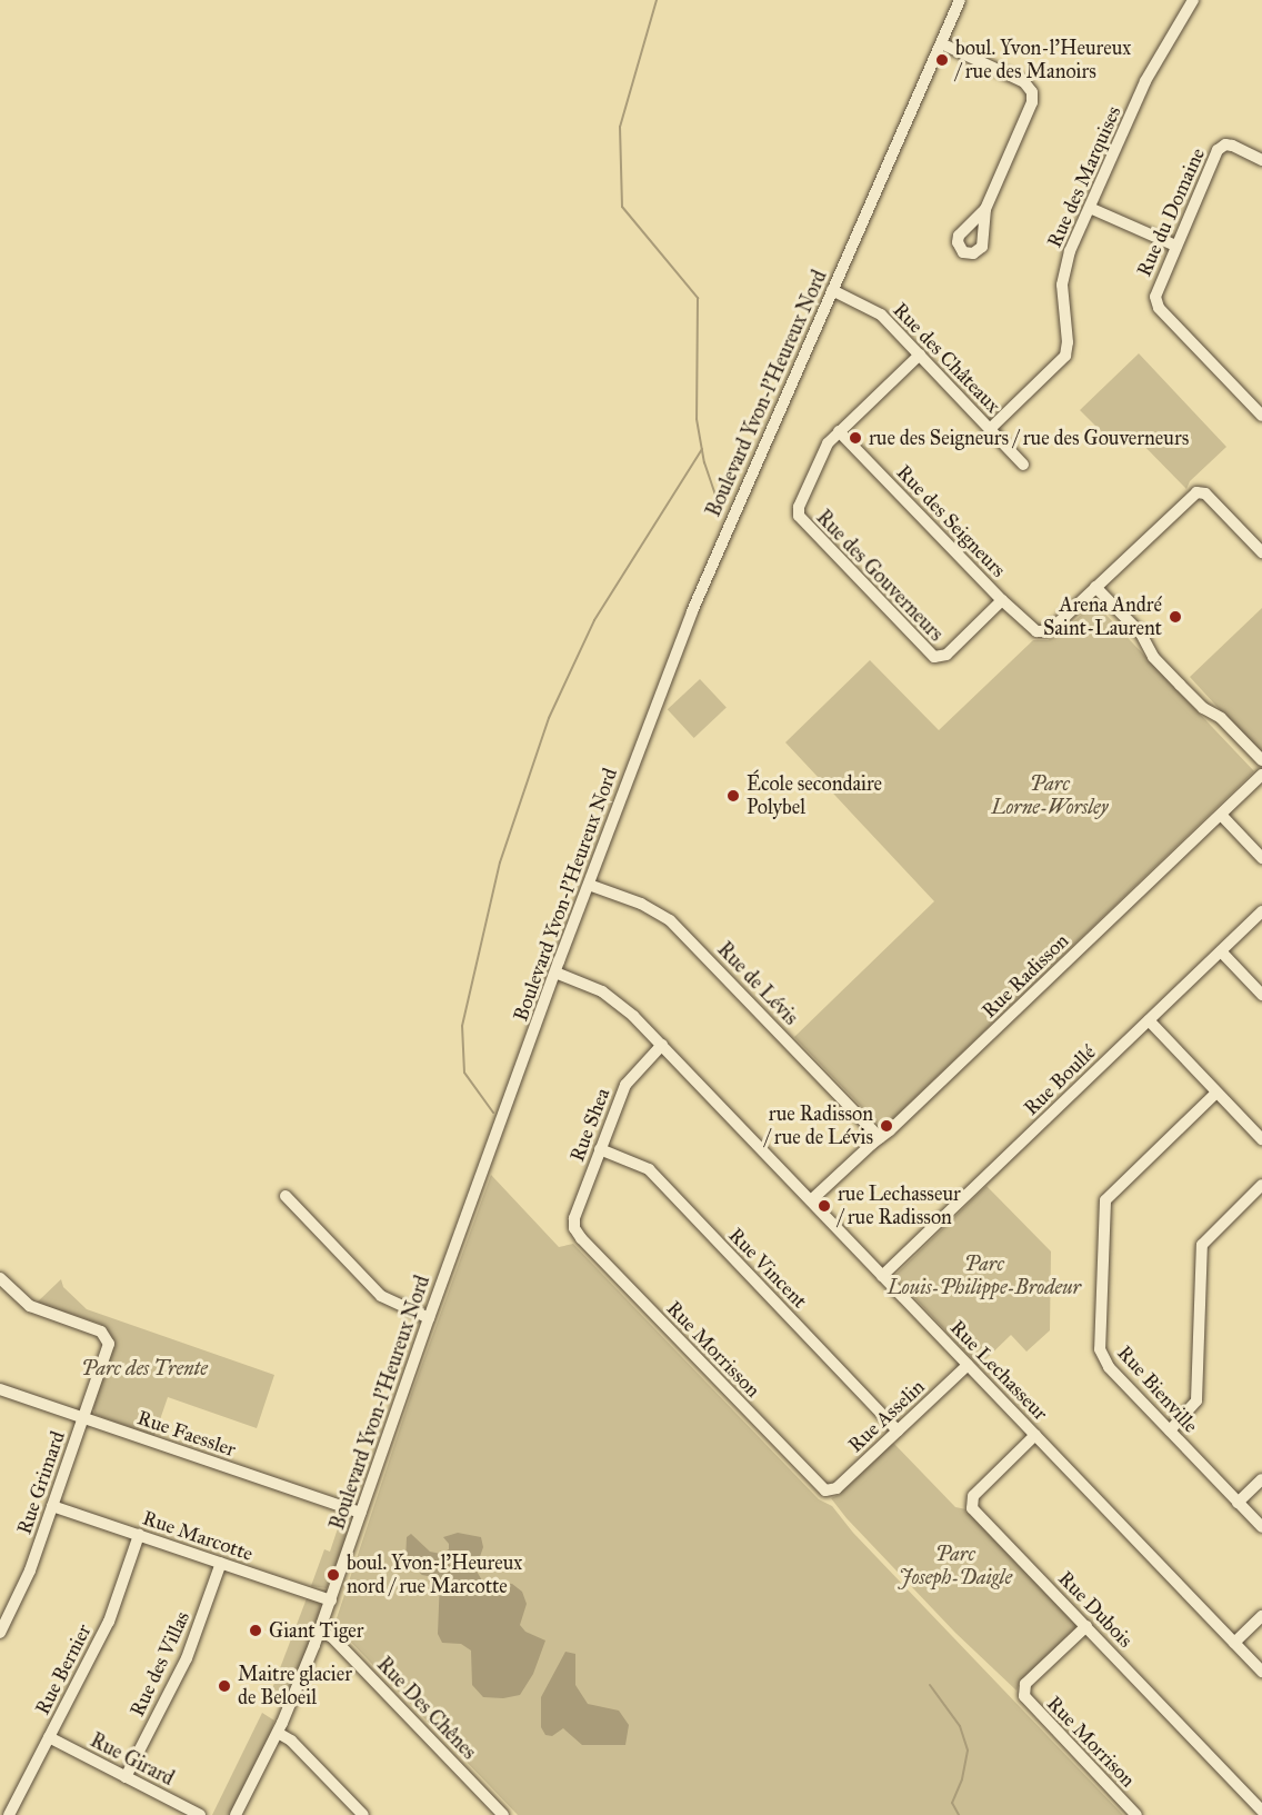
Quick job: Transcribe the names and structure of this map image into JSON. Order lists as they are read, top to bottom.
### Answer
{
  "streets": {
    "street": [
      "Rue des Marquises",
      "Rue du Domaine",
      "Rue des Châteaux",
      "Boulevard Yvon-l'Heureux Nord",
      "Rue des Seigneurs",
      "Rue des Gouverneurs",
      "Rue Radisson",
      "Rue de Lévis",
      "Rue Boullé",
      "Rue Shea",
      "Rue Vincent",
      "Rue Morrisson",
      "Rue Lechasseur",
      "Rue Bienville",
      "Rue Asselin",
      "Rue Faessler",
      "Rue Grimard",
      "Rue Marcotte",
      "Rue Dubois",
      "Rue des Villas",
      "Rue Bernier",
      "Rue Des Chênes",
      "Rue Morrison",
      "Rue Girard"
    ]
  },
  "crossings": [
    ["Rue des Marquises", "Rue des Châteaux"],
    ["Rue des Châteaux", "Boulevard Yvon-l'Heureux Nord"],
    ["Rue des Châteaux", "Rue des Gouverneurs"],
    ["Boulevard Yvon-l'Heureux Nord", "Rue de Lévis"],
    ["Boulevard Yvon-l'Heureux Nord", "Rue Lechasseur"],
    ["Boulevard Yvon-l'Heureux Nord", "Rue Faessler"],
    ["Boulevard Yvon-l'Heureux Nord", "Rue Marcotte"],
    ["Boulevard Yvon-l'Heureux Nord", "Rue Des Chênes"],
    ["Rue des Seigneurs", "Rue des Gouverneurs"],
    ["Rue Radisson", "Rue de Lévis"],
    ["Rue Radisson", "Rue Lechasseur"],
    ["Rue Boullé", "Rue Lechasseur"],
    ["Rue Shea", "Rue Vincent"],
    ["Rue Shea", "Rue Morrisson"],
    ["Rue Shea", "Rue Lechasseur"],
    ["Rue Vincent", "Rue Asselin"],
    ["Rue Morrisson", "Rue Asselin"],
    ["Rue Lechasseur", "Rue Asselin"],
    ["Rue Lechasseur", "Rue Dubois"],
    ["Rue Faessler", "Rue Grimard"],
    ["Rue Grimard", "Rue Marcotte"],
    ["Rue Marcotte", "Rue des Villas"],
    ["Rue Marcotte", "Rue Bernier"],
    ["Rue Dubois", "Rue Morrison"],
    ["Rue des Villas", "Rue Girard"],
    ["Rue Bernier", "Rue Girard"]
  ],
  "parks": [
    "Parc Lorne-Worsley",
    "Parc Louis-Philippe-Brodeur",
    "Parc des Trente",
    "Parc Joseph-Daigle"
  ],
  "places": [
    "boul. Yvon-l'Heureux / rue des Manoirs",
    "rue des Seigneurs / rue des Gouverneurs",
    "Arena André Saint-Laurent",
    "École secondaire Polybel",
    "rue Radisson / rue de Lévis",
    "rue Lechasseur / rue Radisson",
    "boul. Yvon-l'Heureux nord / rue Marcotte",
    "Giant Tiger",
    "Maitre glacier de Beloeil"
  ]
}
